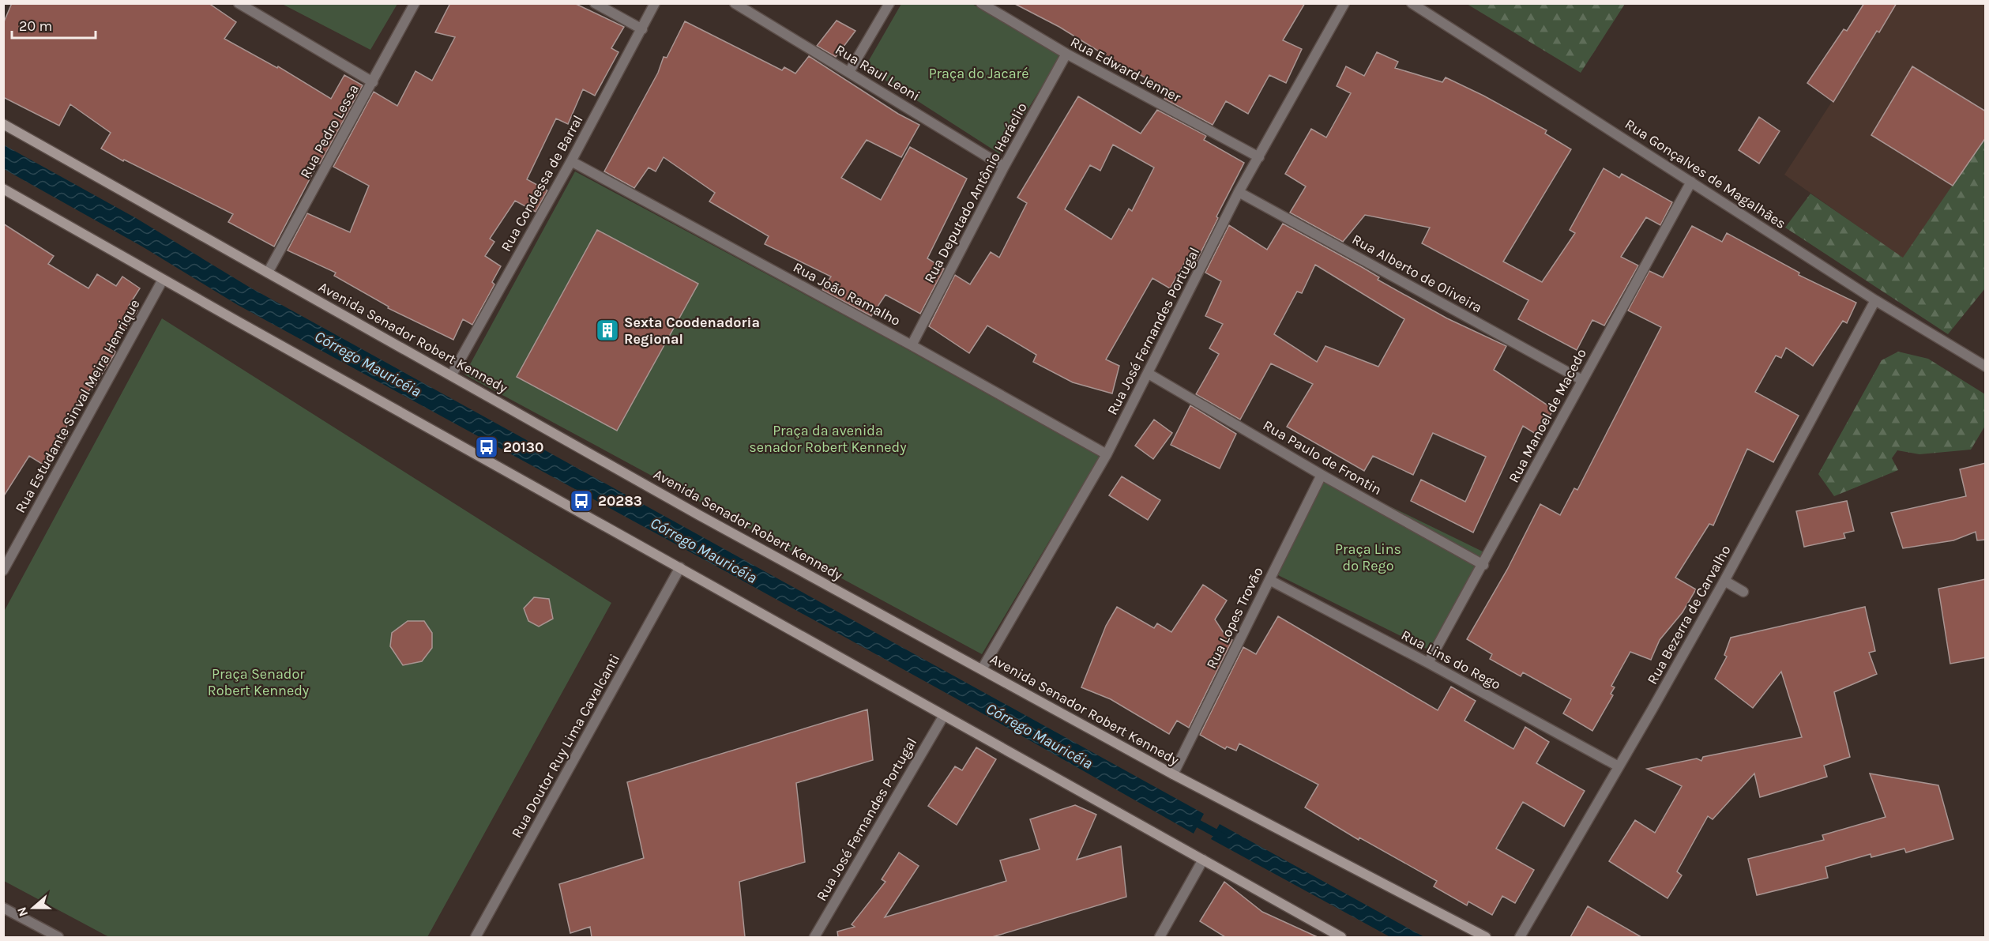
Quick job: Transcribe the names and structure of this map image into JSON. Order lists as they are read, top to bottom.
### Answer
{
  "streets": {
    "street": [
      "Rua Edward Jenner",
      "Rua Raul Leoni",
      "Rua Pedro Lessa",
      "Rua Gonçalves de Magalhães",
      "Rua Condessa de Barral",
      "Rua Deputado Antônio Heráclio",
      "Rua Alberto de Oliveira",
      "Rua João Ramalho",
      "Rua José Fernandes Portugal",
      "Avenida Senador Robert Kennedy",
      "Rua Estudante Sinval Meira Henrique",
      "Rua Manoel de Macedo",
      "Rua Paulo de Frontin",
      "Rua Bezerra de Carvalho",
      "Rua Lopes Trovão",
      "Rua Lins do Rego",
      "Rua Doutor Ruy Lima Cavalcanti"
    ]
  },
  "crossings": [
    ["Rua Edward Jenner", "Rua Deputado Antônio Heráclio"],
    ["Rua Edward Jenner", "Rua José Fernandes Portugal"],
    ["Rua Raul Leoni", "Rua Deputado Antônio Heráclio"],
    ["Rua Pedro Lessa", "Avenida Senador Robert Kennedy"],
    ["Rua Gonçalves de Magalhães", "Rua Manoel de Macedo"],
    ["Rua Gonçalves de Magalhães", "Rua Bezerra de Carvalho"],
    ["Rua Condessa de Barral", "Rua João Ramalho"],
    ["Rua Condessa de Barral", "Avenida Senador Robert Kennedy"],
    ["Rua Deputado Antônio Heráclio", "Rua João Ramalho"],
    ["Rua Alberto de Oliveira", "Rua José Fernandes Portugal"],
    ["Rua Alberto de Oliveira", "Rua Manoel de Macedo"],
    ["Rua João Ramalho", "Rua José Fernandes Portugal"],
    ["Rua José Fernandes Portugal", "Avenida Senador Robert Kennedy"],
    ["Rua José Fernandes Portugal", "Rua Paulo de Frontin"],
    ["Avenida Senador Robert Kennedy", "Rua Lopes Trovão"],
    ["Rua Manoel de Macedo", "Rua Paulo de Frontin"],
    ["Rua Manoel de Macedo", "Rua Lins do Rego"],
    ["Rua Paulo de Frontin", "Rua Lopes Trovão"],
    ["Rua Bezerra de Carvalho", "Rua Lins do Rego"],
    ["Rua Lopes Trovão", "Rua Lins do Rego"]
  ],
  "water": ["Córrego Mauricéia"],
  "parks": [
    "Praça do Jacaré",
    "Praça da avenida senador Robert Kennedy",
    "Praça Lins do Rego",
    "Praça Senador Robert Kennedy"
  ],
  "places": {
    "building": ["Sexta Coodenadoria Regional"],
    "bus stop": ["20130", "20283"]
  },
  "scale_bar": "20 m",
  "north": "left"
}
